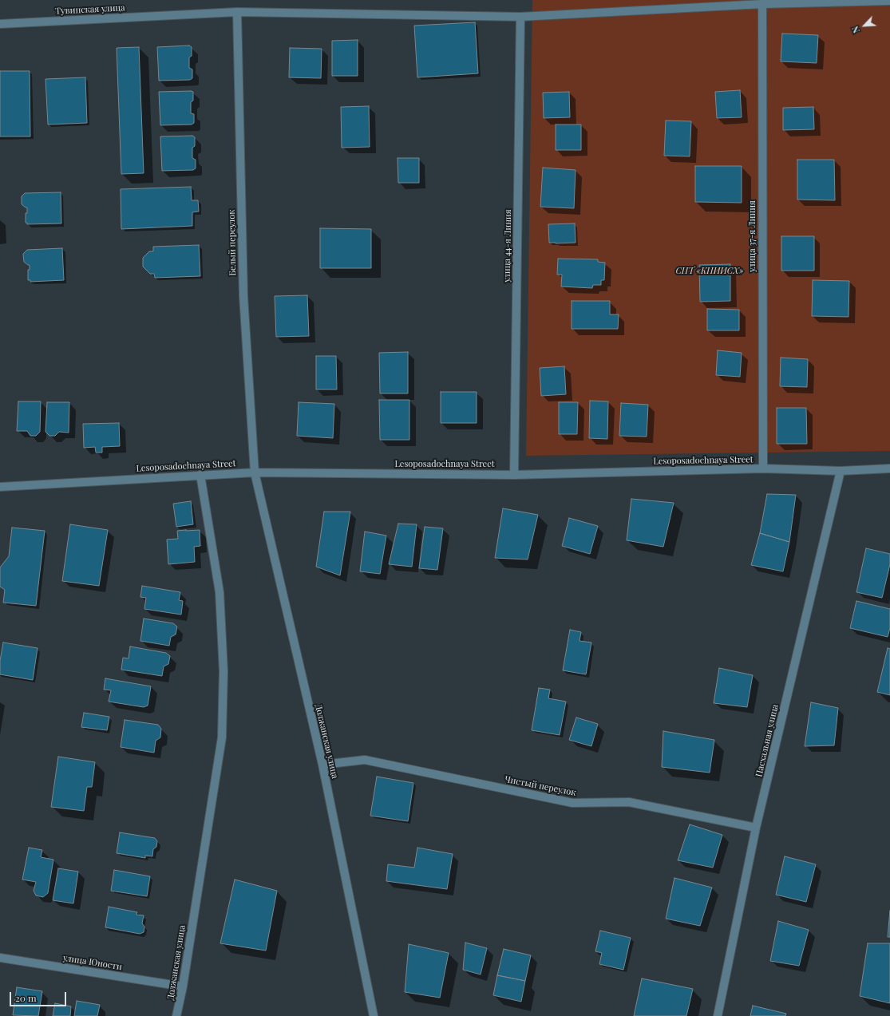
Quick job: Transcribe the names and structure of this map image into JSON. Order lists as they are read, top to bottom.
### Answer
{
  "streets": {
    "street": [
      "Тувинская улица",
      "улица 37-я Линия",
      "Белый переулок",
      "улица 44-я Линия",
      "Lesoposadochnaya Street",
      "Пасхальная улица",
      "Должанская улица",
      "Чистый переулок",
      "улица Юности"
    ]
  },
  "crossings": [
    ["Тувинская улица", "улица 37-я Линия"],
    ["Тувинская улица", "Белый переулок"],
    ["Тувинская улица", "улица 44-я Линия"],
    ["улица 37-я Линия", "Lesoposadochnaya Street"],
    ["Белый переулок", "Lesoposadochnaya Street"],
    ["Белый переулок", "Должанская улица"],
    ["улица 44-я Линия", "Lesoposadochnaya Street"],
    ["Lesoposadochnaya Street", "Пасхальная улица"],
    ["Lesoposadochnaya Street", "Должанская улица"],
    ["Пасхальная улица", "Чистый переулок"],
    ["Должанская улица", "Чистый переулок"],
    ["Должанская улица", "улица Юности"]
  ],
  "parks": ["СНТ «КНИИСХ»"],
  "scale_bar": "20 m",
  "north": "bottom left"
}
